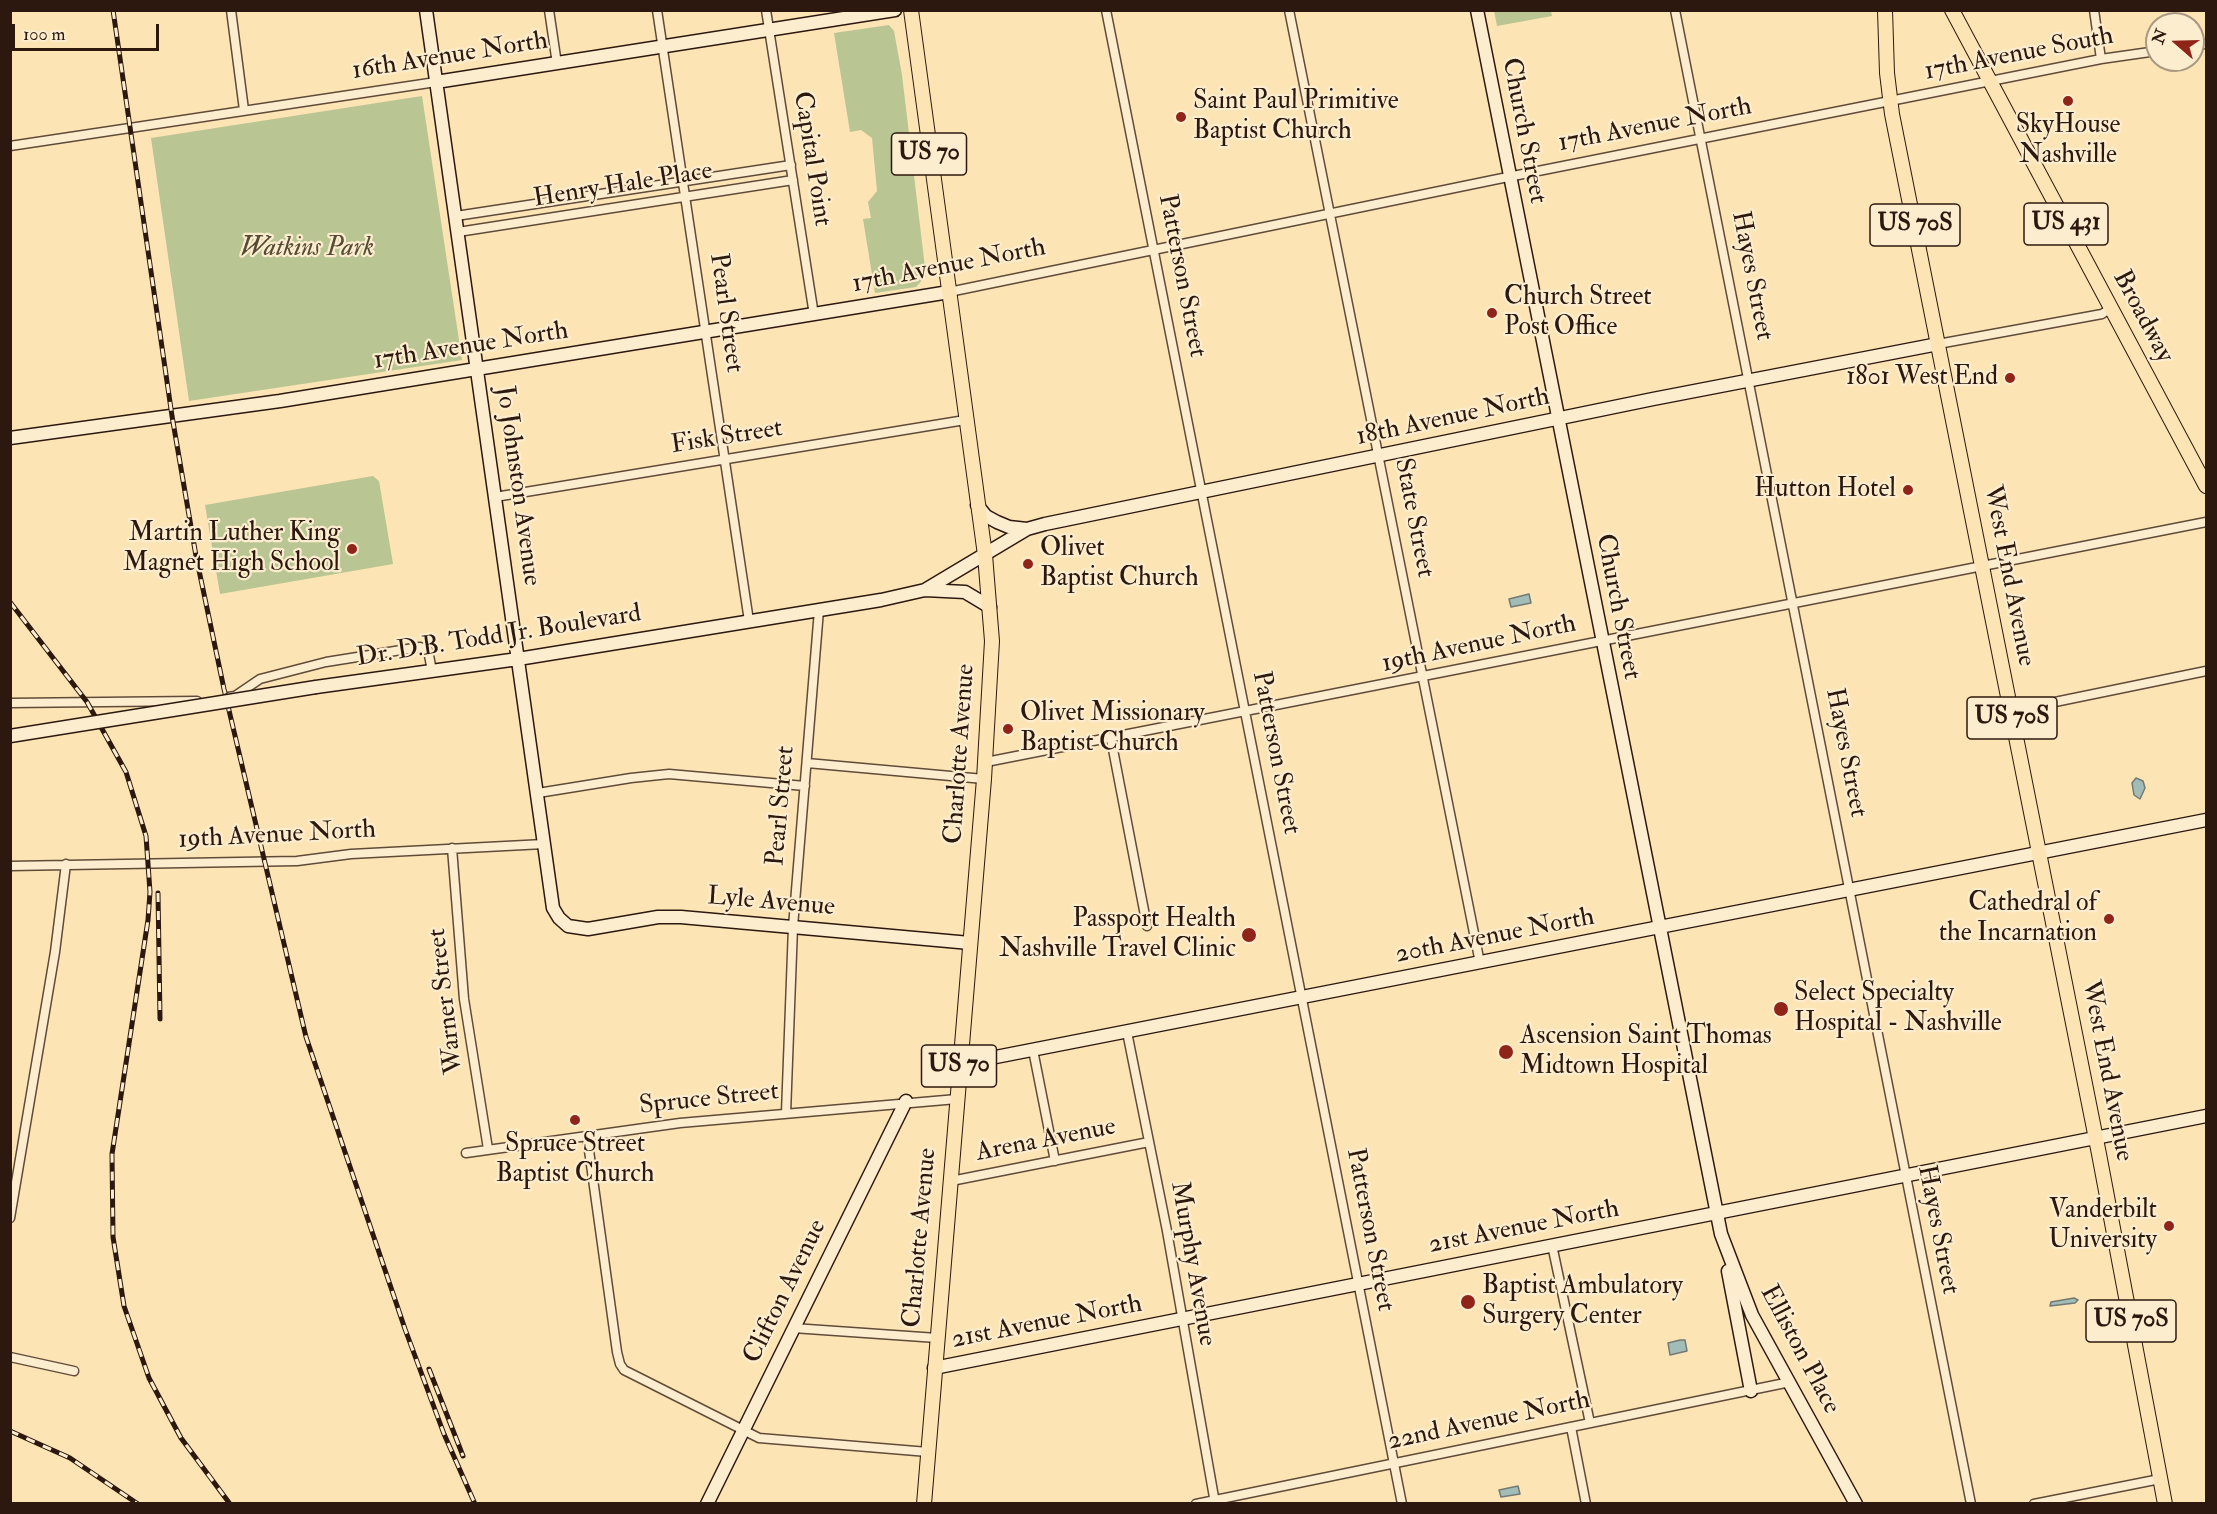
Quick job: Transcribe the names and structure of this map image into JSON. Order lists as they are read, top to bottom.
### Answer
{
  "streets": {
    "main road": [
      "16th Avenue North",
      "17th Avenue North",
      "Church Street",
      "US 70",
      "US 431",
      "US 70S",
      "Broadway",
      "18th Avenue North",
      "Jo Johnston Avenue",
      "West End Avenue",
      "Dr. D.B. Todd Jr. Boulevard",
      "Charlotte Avenue",
      "Lyle Avenue",
      "20th Avenue North",
      "21st Avenue North",
      "Clifton Avenue",
      "Elliston Place"
    ],
    "street": [
      "17th Avenue South",
      "Capital Point",
      "Henry Hale Place",
      "Patterson Street",
      "Hayes Street",
      "Pearl Street",
      "Fisk Street",
      "State Street",
      "19th Avenue North",
      "Warner Street",
      "Spruce Street",
      "Arena Avenue",
      "Murphy Avenue",
      "22nd Avenue North"
    ]
  },
  "crossings": [
    ["17th Avenue South", "17th Avenue North"],
    ["17th Avenue South", "Broadway"],
    ["17th Avenue South", "West End Avenue"],
    ["16th Avenue North", "Capital Point"],
    ["16th Avenue North", "Pearl Street"],
    ["16th Avenue North", "Jo Johnston Avenue"],
    ["17th Avenue North", "Church Street"],
    ["17th Avenue North", "Capital Point"],
    ["17th Avenue North", "Patterson Street"],
    ["17th Avenue North", "Hayes Street"],
    ["17th Avenue North", "Pearl Street"],
    ["17th Avenue North", "Jo Johnston Avenue"],
    ["17th Avenue North", "State Street"],
    ["17th Avenue North", "West End Avenue"],
    ["17th Avenue North", "Charlotte Avenue"],
    ["Church Street", "18th Avenue North"],
    ["Church Street", "19th Avenue North"],
    ["Church Street", "20th Avenue North"],
    ["Church Street", "21st Avenue North"],
    ["Church Street", "Elliston Place"],
    ["Capital Point", "Henry Hale Place"],
    ["Henry Hale Place", "Pearl Street"],
    ["Henry Hale Place", "Jo Johnston Avenue"],
    ["Patterson Street", "18th Avenue North"],
    ["Patterson Street", "19th Avenue North"],
    ["Patterson Street", "20th Avenue North"],
    ["Patterson Street", "21st Avenue North"],
    ["Patterson Street", "22nd Avenue North"],
    ["Hayes Street", "18th Avenue North"],
    ["Hayes Street", "19th Avenue North"],
    ["Hayes Street", "20th Avenue North"],
    ["Hayes Street", "21st Avenue North"],
    ["Pearl Street", "Fisk Street"],
    ["Pearl Street", "Dr. D.B. Todd Jr. Boulevard"],
    ["Pearl Street", "Lyle Avenue"],
    ["Pearl Street", "Spruce Street"],
    ["18th Avenue North", "State Street"],
    ["18th Avenue North", "West End Avenue"],
    ["18th Avenue North", "Dr. D.B. Todd Jr. Boulevard"],
    ["18th Avenue North", "Charlotte Avenue"],
    ["Fisk Street", "Jo Johnston Avenue"],
    ["Fisk Street", "Charlotte Avenue"],
    ["Jo Johnston Avenue", "Dr. D.B. Todd Jr. Boulevard"],
    ["Jo Johnston Avenue", "19th Avenue North"],
    ["Jo Johnston Avenue", "Lyle Avenue"],
    ["State Street", "19th Avenue North"],
    ["State Street", "20th Avenue North"],
    ["West End Avenue", "19th Avenue North"],
    ["West End Avenue", "20th Avenue North"],
    ["West End Avenue", "21st Avenue North"],
    ["Dr. D.B. Todd Jr. Boulevard", "Charlotte Avenue"],
    ["19th Avenue North", "Charlotte Avenue"],
    ["19th Avenue North", "Warner Street"],
    ["Charlotte Avenue", "Lyle Avenue"],
    ["Charlotte Avenue", "20th Avenue North"],
    ["Charlotte Avenue", "Spruce Street"],
    ["Charlotte Avenue", "Arena Avenue"],
    ["Charlotte Avenue", "21st Avenue North"],
    ["20th Avenue North", "Murphy Avenue"],
    ["Warner Street", "Spruce Street"],
    ["Spruce Street", "Clifton Avenue"],
    ["Arena Avenue", "Murphy Avenue"],
    ["21st Avenue North", "Murphy Avenue"],
    ["21st Avenue North", "Elliston Place"],
    ["Murphy Avenue", "22nd Avenue North"],
    ["Elliston Place", "22nd Avenue North"]
  ],
  "parks": ["Watkins Park"],
  "places": [
    "SkyHouse Nashville",
    "Saint Paul Primitive Baptist Church",
    "Church Street Post Office",
    "1801 West End",
    "Hutton Hotel",
    "Martin Luther King Magnet High School",
    "Olivet Baptist Church",
    "Olivet Missionary Baptist Church",
    "Cathedral of the Incarnation",
    "Passport Health Nashville Travel Clinic",
    "Select Specialty Hospital - Nashville",
    "Ascension Saint Thomas Midtown Hospital",
    "Spruce Street Baptist Church",
    "Vanderbilt University",
    "Baptist Ambulatory Surgery Center"
  ],
  "scale_bar": "100 m",
  "north": "left"
}
